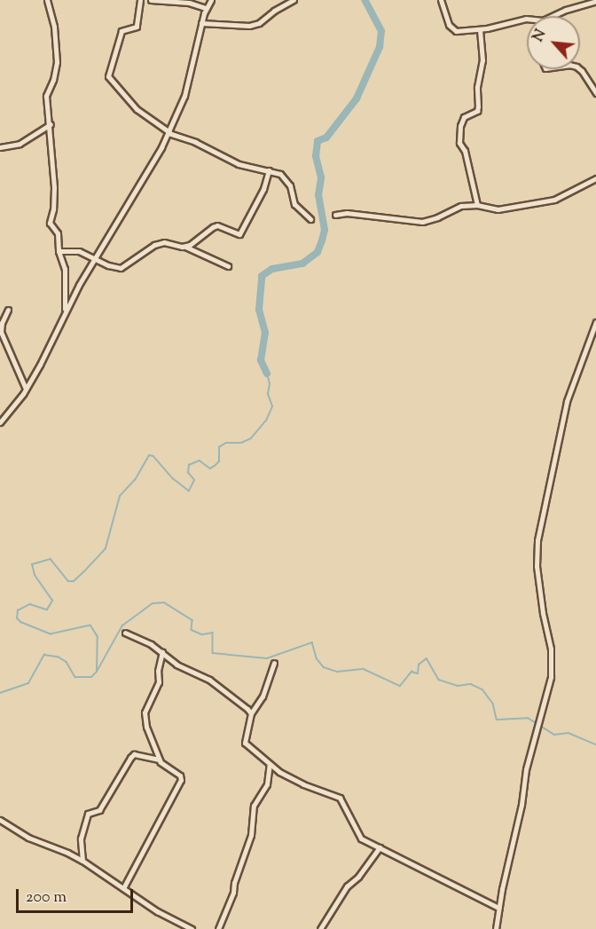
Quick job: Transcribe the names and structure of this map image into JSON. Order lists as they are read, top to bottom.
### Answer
{
  "scale_bar": "200 m",
  "north": "top left"
}
